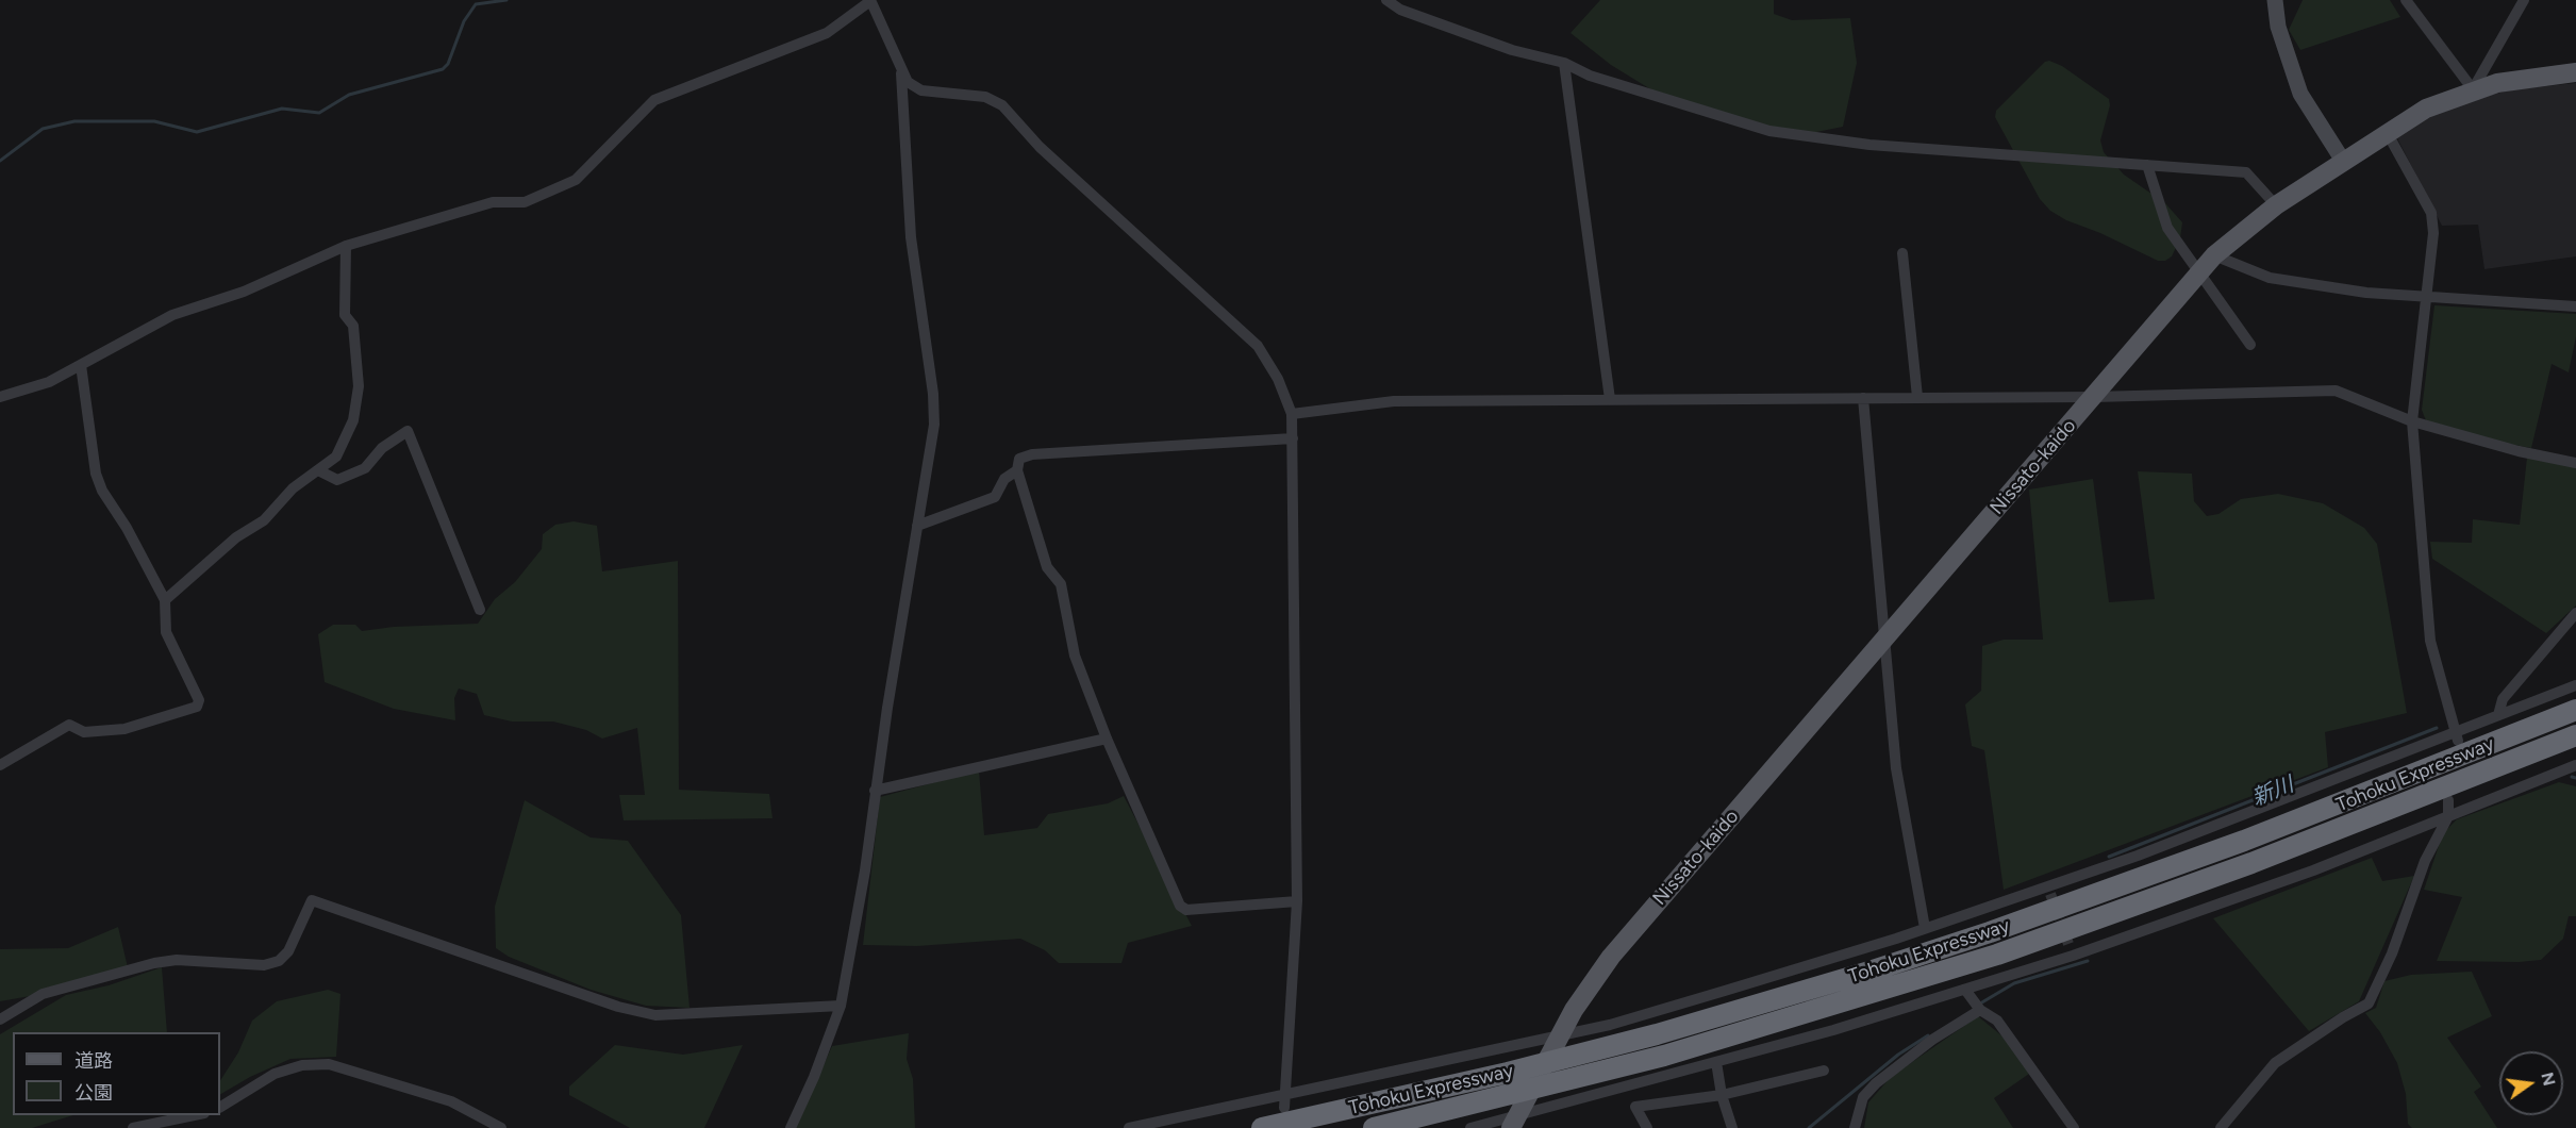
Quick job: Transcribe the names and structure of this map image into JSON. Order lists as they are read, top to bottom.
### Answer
{
  "streets": {
    "highway": ["Tohoku Expressway"],
    "main road": ["Nissato-kaido"]
  },
  "water": ["新川"],
  "legend": ["道路", "公園"],
  "north": "right"
}
